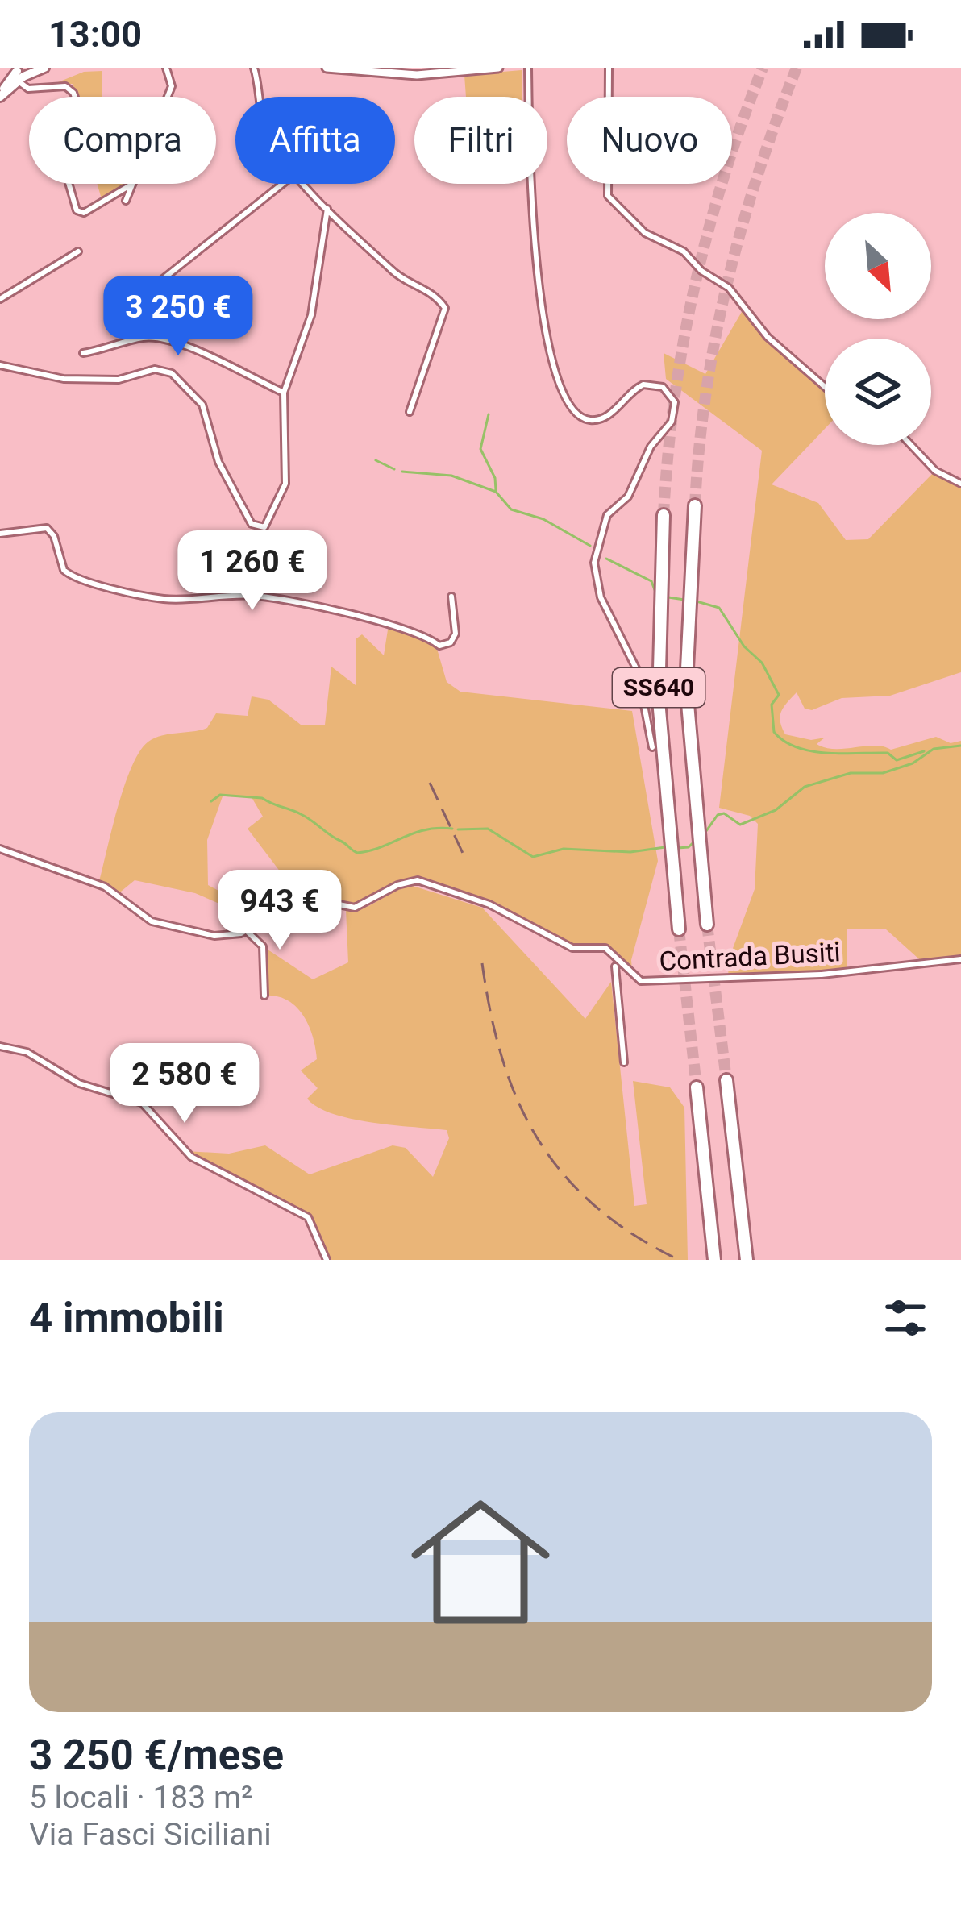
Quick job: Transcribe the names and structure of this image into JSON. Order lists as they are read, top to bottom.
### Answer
{
  "streets": {
    "highway": ["SS640"],
    "street": ["Contrada Busiti"]
  },
  "north": "bottom right",
  "page": {
    "status": "13:00",
    "chip": [
      "Compra",
      "Affitta",
      "Filtri",
      "Nuovo"
    ],
    "price": [
      "3 250 €",
      "1 260 €",
      "943 €",
      "2 580 €"
    ],
    "heading": "4 immobili",
    "list": [
      {
        "name": "3 250 €/mese",
        "note": "5 locali · 183 m² · Via Fasci Siciliani"
      }
    ]
  }
}
